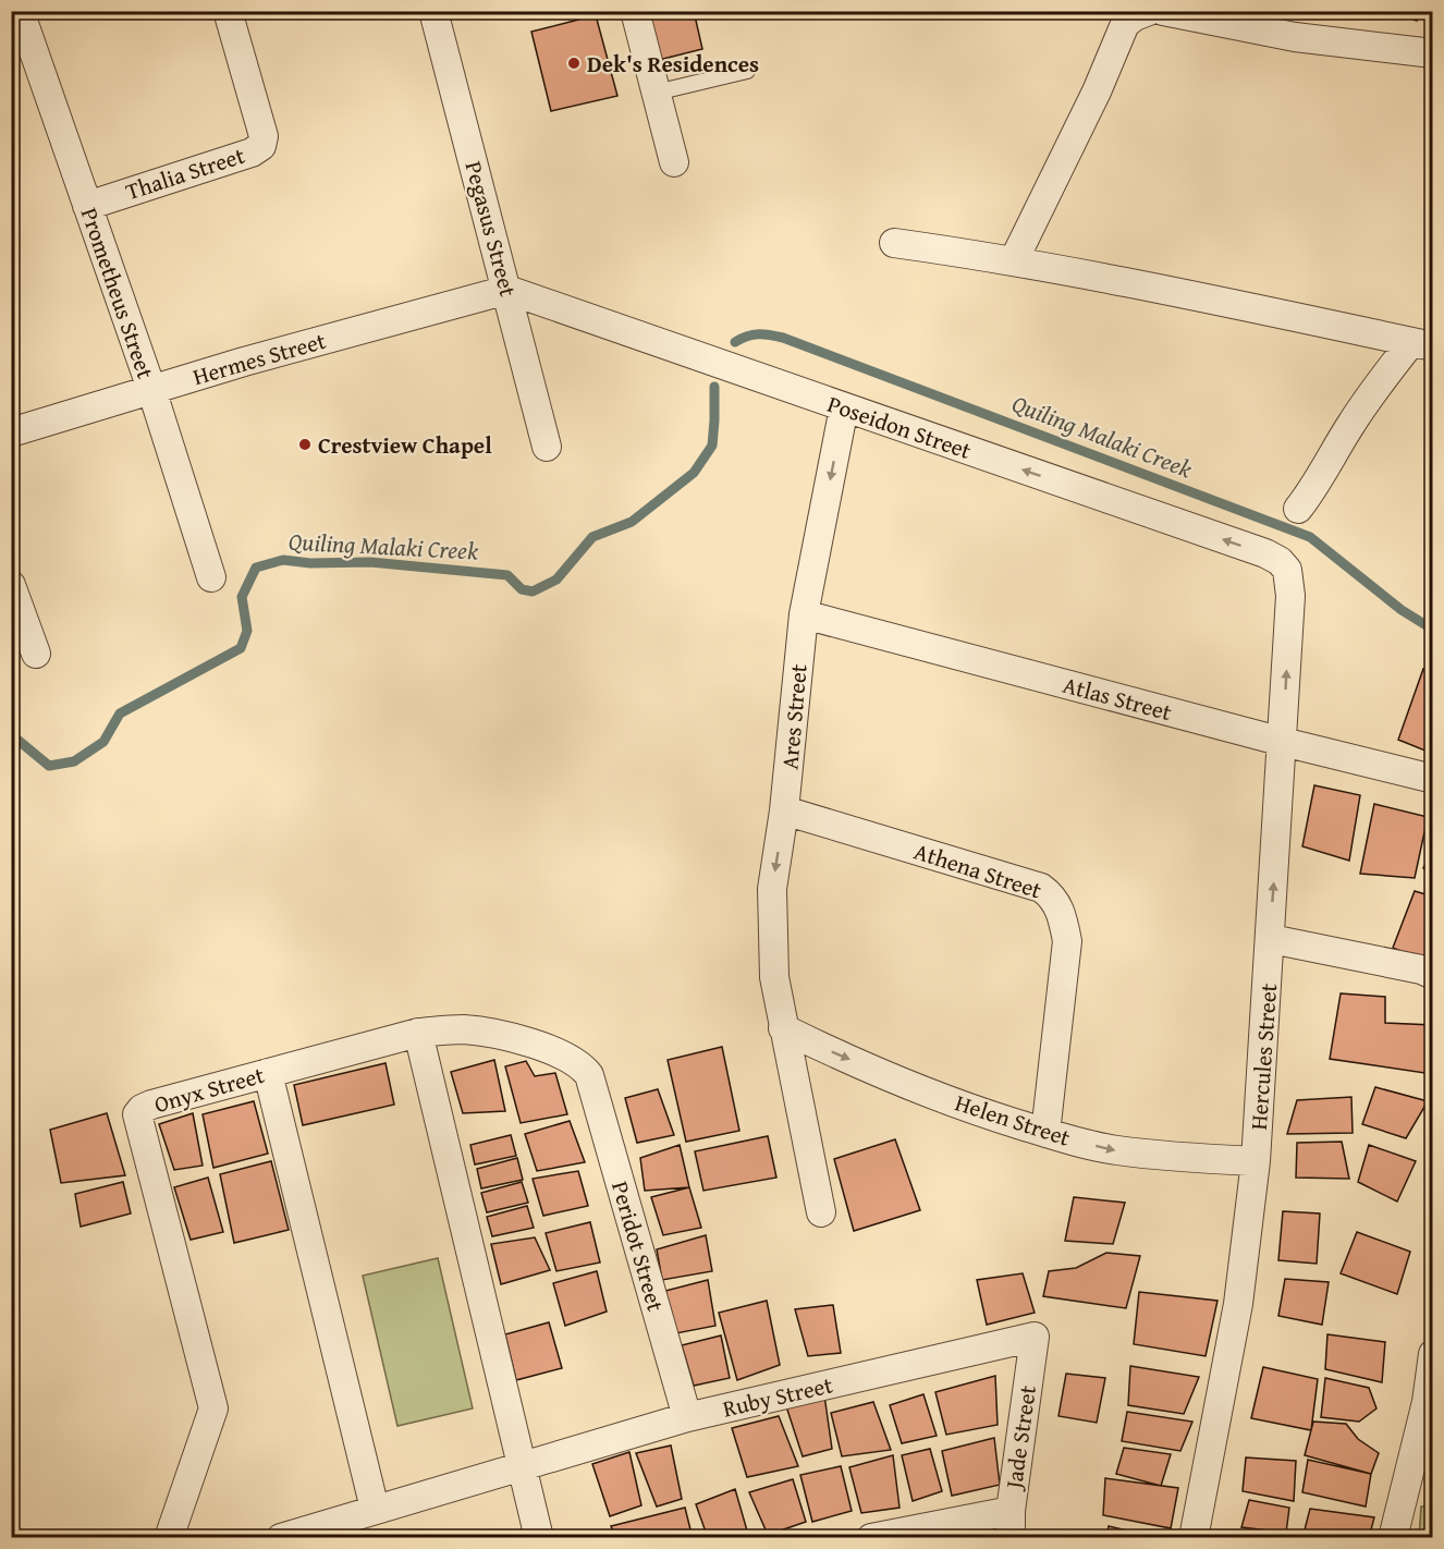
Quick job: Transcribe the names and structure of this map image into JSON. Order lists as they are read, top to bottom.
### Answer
{
  "streets": {
    "street": [
      "Thalia Street",
      "Pegasus Street",
      "Prometheus Street",
      "Hermes Street",
      "Poseidon Street",
      "Atlas Street",
      "Ares Street",
      "Athena Street",
      "Hercules Street",
      "Onyx Street",
      "Helen Street",
      "Peridot Street",
      "Ruby Street",
      "Jade Street"
    ]
  },
  "crossings": [
    ["Thalia Street", "Prometheus Street"],
    ["Pegasus Street", "Hermes Street"],
    ["Pegasus Street", "Poseidon Street"],
    ["Prometheus Street", "Hermes Street"],
    ["Hermes Street", "Poseidon Street"],
    ["Poseidon Street", "Ares Street"],
    ["Poseidon Street", "Hercules Street"],
    ["Atlas Street", "Ares Street"],
    ["Atlas Street", "Hercules Street"],
    ["Ares Street", "Athena Street"],
    ["Ares Street", "Helen Street"],
    ["Athena Street", "Helen Street"],
    ["Hercules Street", "Helen Street"],
    ["Onyx Street", "Peridot Street"],
    ["Peridot Street", "Ruby Street"],
    ["Ruby Street", "Jade Street"]
  ],
  "one_way": ["Ares Street", "Hercules Street", "Helen Street"],
  "water": ["Quiling Malaki Creek"],
  "places": ["Dek's Residences", "Crestview Chapel"]
}
